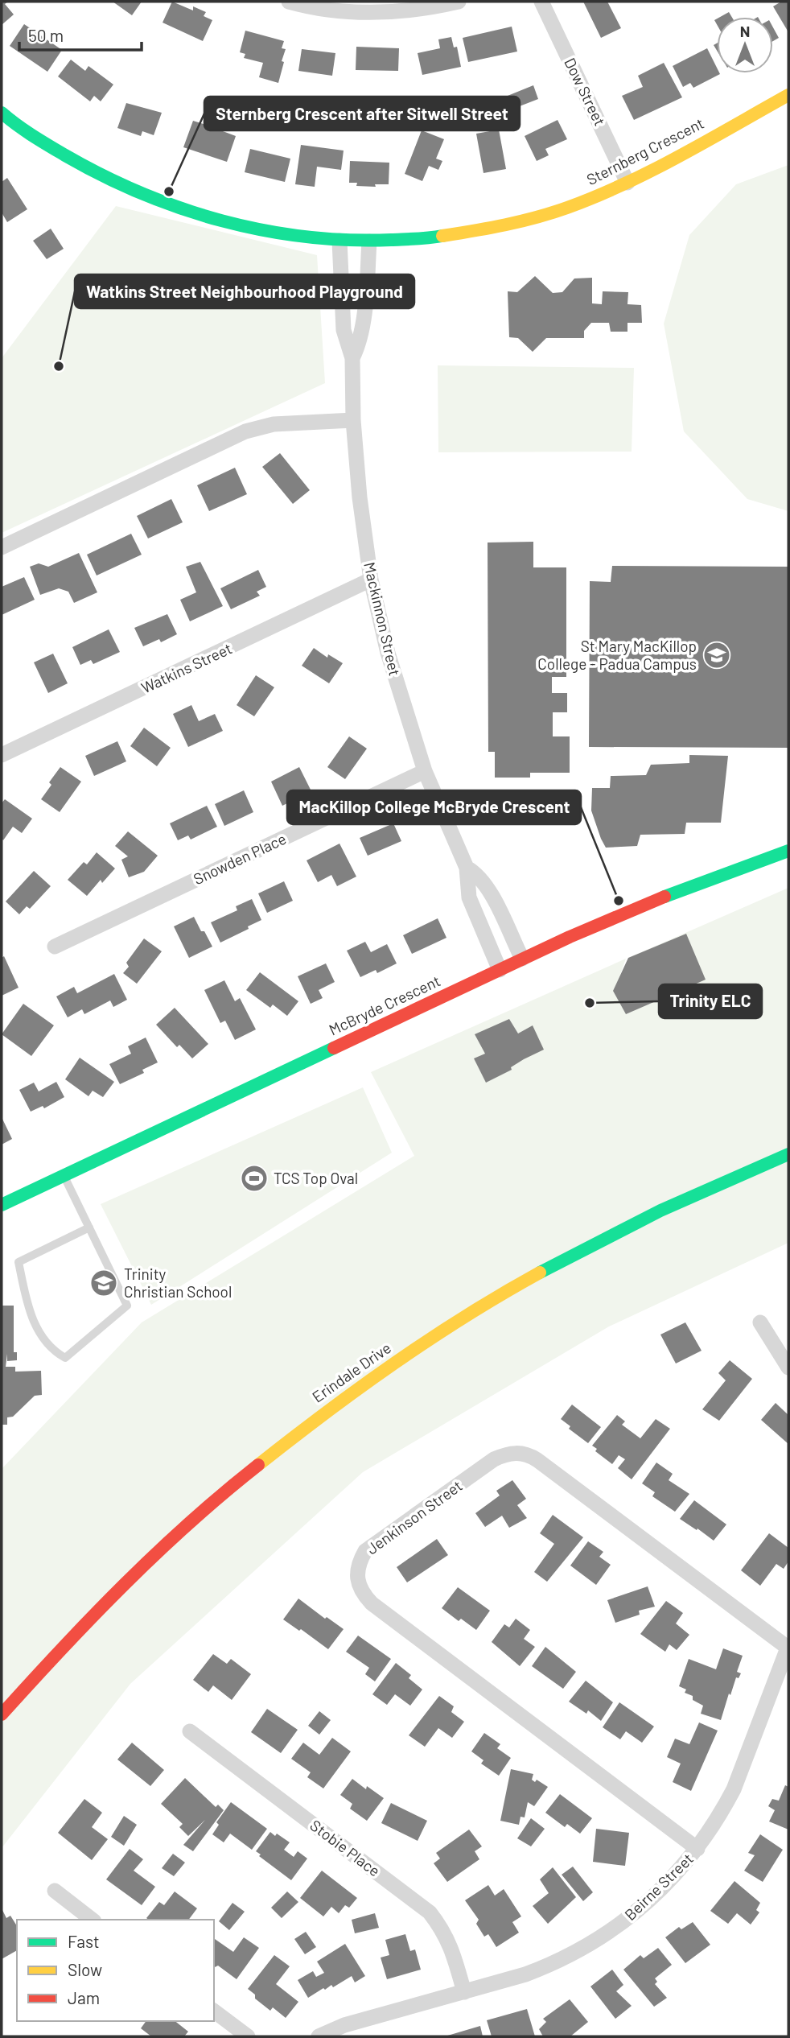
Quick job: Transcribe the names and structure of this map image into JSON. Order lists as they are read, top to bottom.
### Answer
{
  "streets": {
    "street": [
      "Dow Street",
      "Sternberg Crescent",
      "Mackinnon Street",
      "Watkins Street",
      "Snowden Place",
      "McBryde Crescent",
      "Erindale Drive",
      "Jenkinson Street",
      "Stobie Place",
      "Beirne Street"
    ]
  },
  "crossings": [
    ["Dow Street", "Sternberg Crescent"],
    ["Sternberg Crescent", "Mackinnon Street"],
    ["Mackinnon Street", "Watkins Street"],
    ["Mackinnon Street", "Snowden Place"],
    ["Mackinnon Street", "McBryde Crescent"],
    ["Jenkinson Street", "Beirne Street"],
    ["Stobie Place", "Beirne Street"]
  ],
  "places": {
    "other": [
      "Sternberg Crescent after Sitwell Street",
      "Watkins Street Neighbourhood Playground",
      "MacKillop College McBryde Crescent",
      "Trinity ELC"
    ],
    "school or university": ["St Mary MacKillop College - Padua Campus", "Trinity Christian School"],
    "sports": ["TCS Top Oval"]
  },
  "legend": ["Fast", "Slow", "Jam"],
  "scale_bar": "50 m",
  "north": "top"
}
